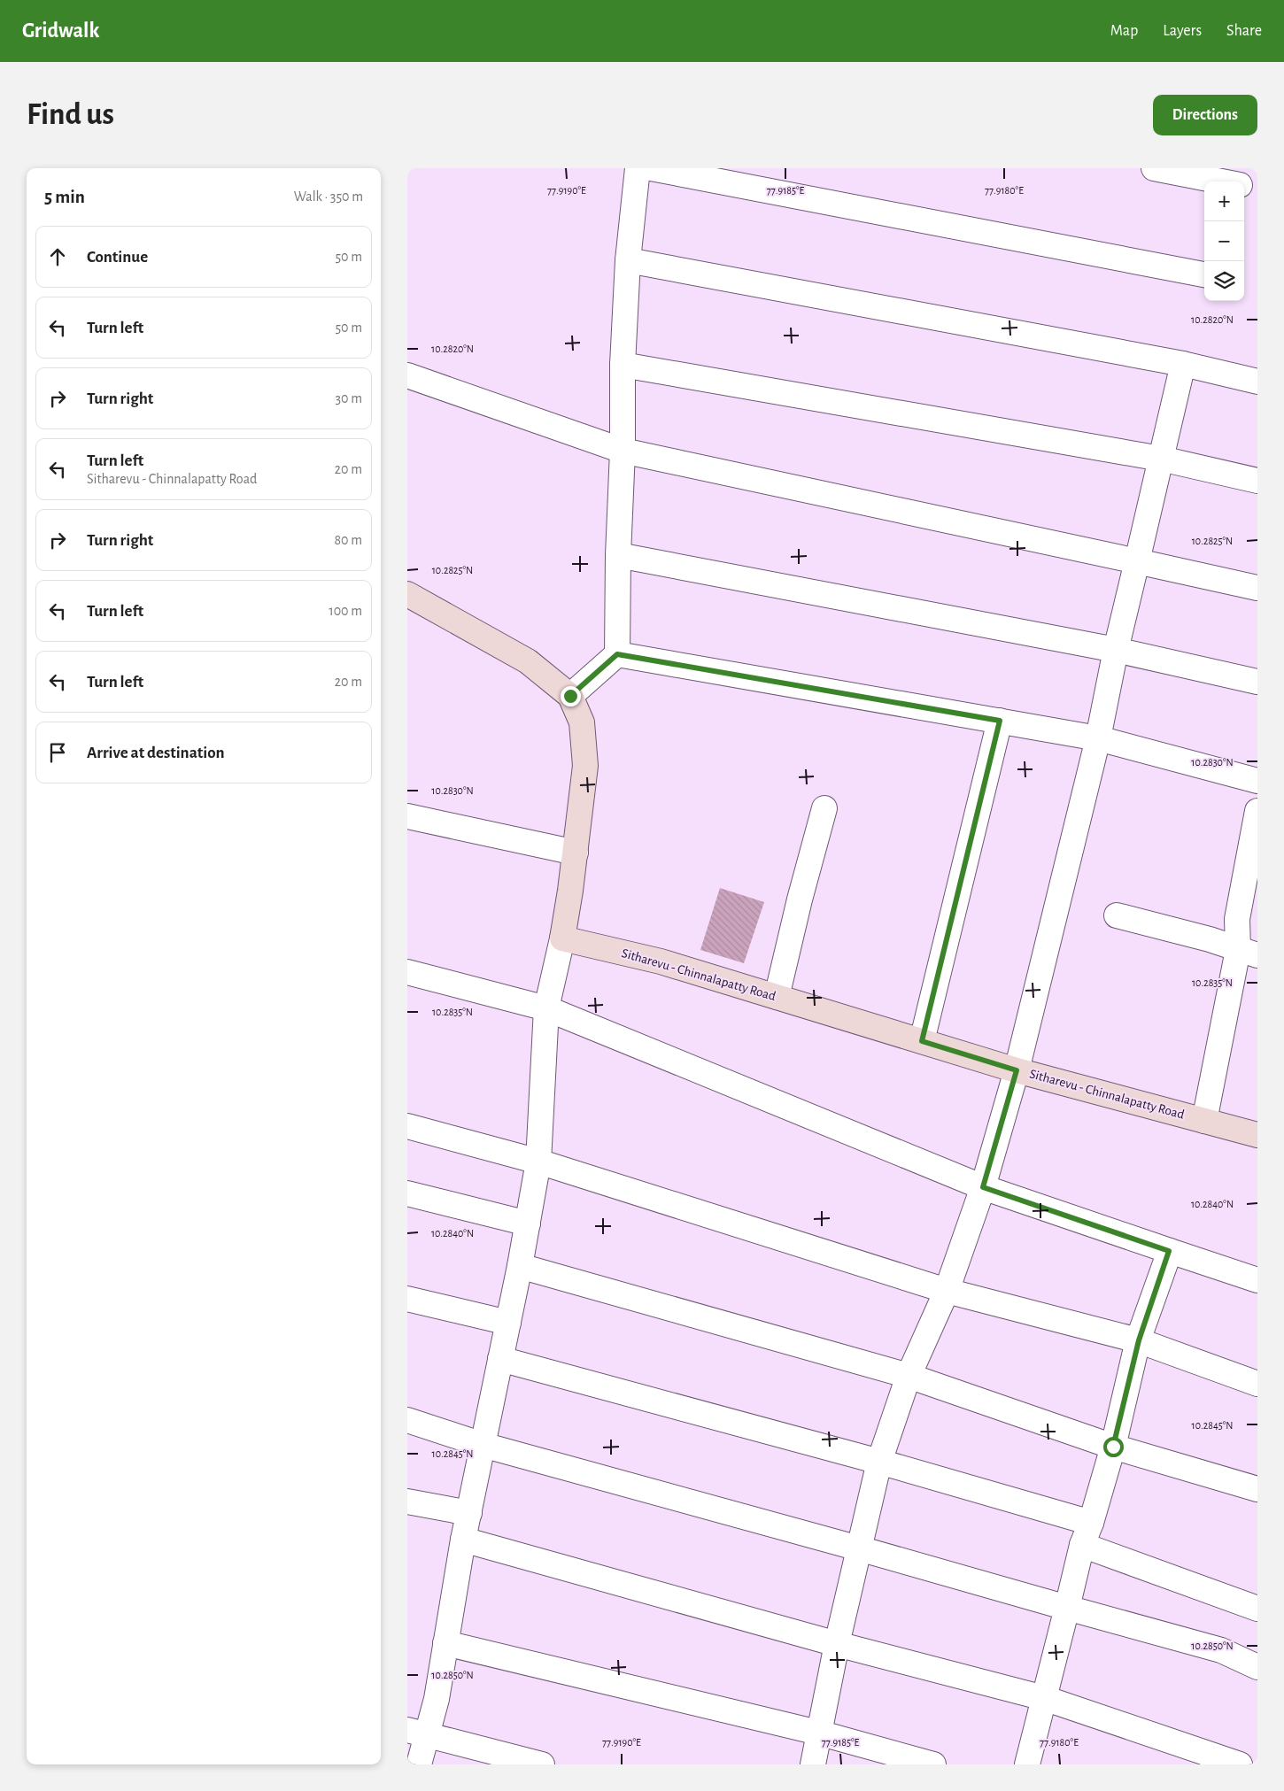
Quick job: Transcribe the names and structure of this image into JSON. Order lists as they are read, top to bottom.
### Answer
{
  "streets": {
    "main road": ["Sitharevu - Chinnalapatty Road"]
  },
  "page": {
    "header": "Gridwalk",
    "nav": ["Map", "Layers", "Share"],
    "buttons": "Directions",
    "title": "Find us",
    "heading": ["5 min", "Walk · 350 m"],
    "map_buttons": ["+", "−"],
    "list": [
      ["Continue", "50 m"],
      ["Turn left", "50 m"],
      ["Turn right", "30 m"],
      ["Turn left", "Sitharevu - Chinnalapatty Road", "20 m"],
      ["Turn right", "80 m"],
      ["Turn left", "100 m"],
      ["Turn left", "20 m"],
      "Arrive at destination"
    ]
  },
  "coordinates": [
    "77.9190°E",
    "77.9185°E",
    "77.9180°E",
    "10.2820°N",
    "10.2825°N",
    "10.2830°N",
    "10.2835°N",
    "10.2840°N",
    "10.2845°N",
    "10.2850°N"
  ]
}
